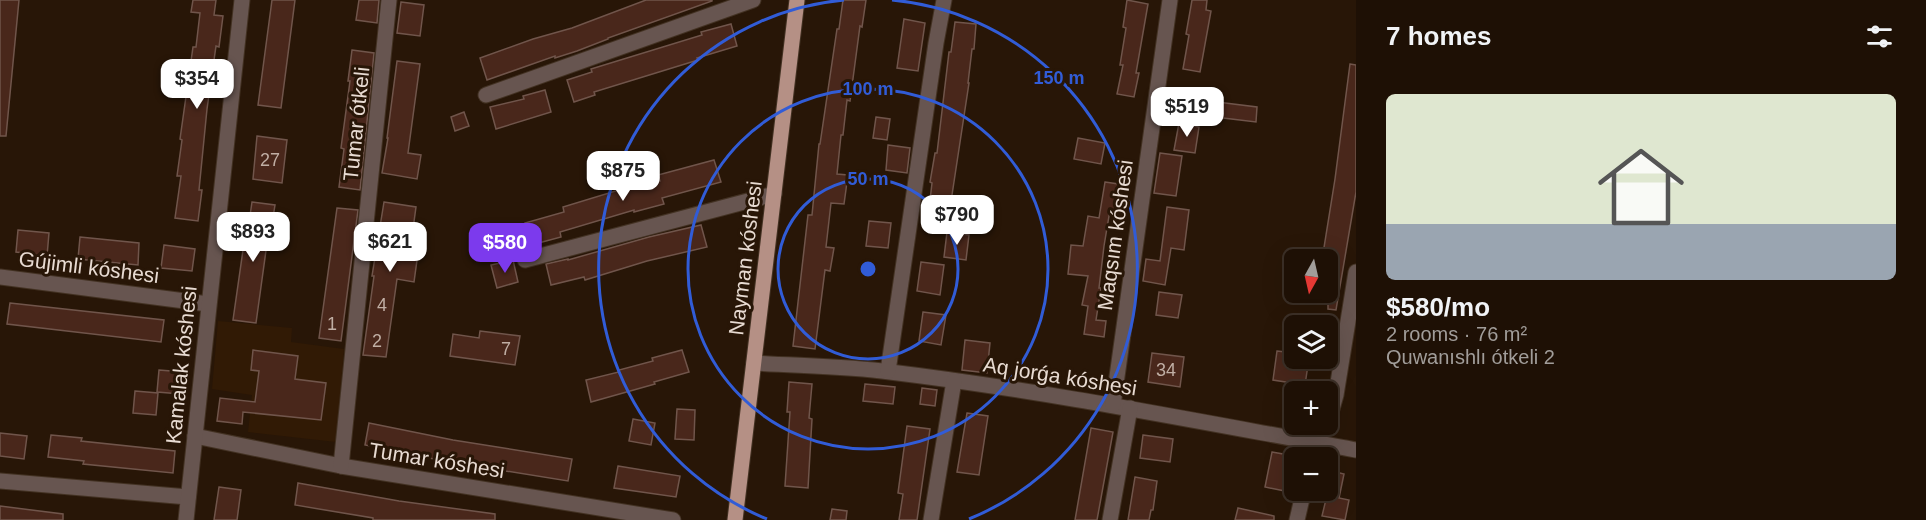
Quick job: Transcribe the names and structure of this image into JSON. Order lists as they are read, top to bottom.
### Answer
{
  "streets": {
    "main road": ["Nayman kóshesi"],
    "street": [
      "Tumar ótkeli",
      "Maqsım kóshesi",
      "Gújimli kóshesi",
      "Kamalak kóshesi",
      "Aq jorǵa kóshesi",
      "Tumar kóshesi"
    ]
  },
  "crossings": [
    ["Tumar ótkeli", "Tumar kóshesi"],
    ["Maqsım kóshesi", "Aq jorǵa kóshesi"],
    ["Nayman kóshesi", "Aq jorǵa kóshesi"],
    ["Gújimli kóshesi", "Kamalak kóshesi"],
    ["Kamalak kóshesi", "Tumar kóshesi"]
  ],
  "house_numbers": [
    "27",
    "4",
    "1",
    "2",
    "7",
    "34"
  ],
  "north": "bottom",
  "page": {
    "heading": "7 homes",
    "price": [
      "$354",
      "$519",
      "$875",
      "$790",
      "$893",
      "$621",
      "$580"
    ],
    "list": [
      {
        "name": "$580/mo",
        "note": "2 rooms · 76 m² · Quwanıshlı ótkeli 2"
      }
    ],
    "map_buttons": ["+", "−"]
  },
  "rings": ["150 m", "100 m", "50 m"]
}
